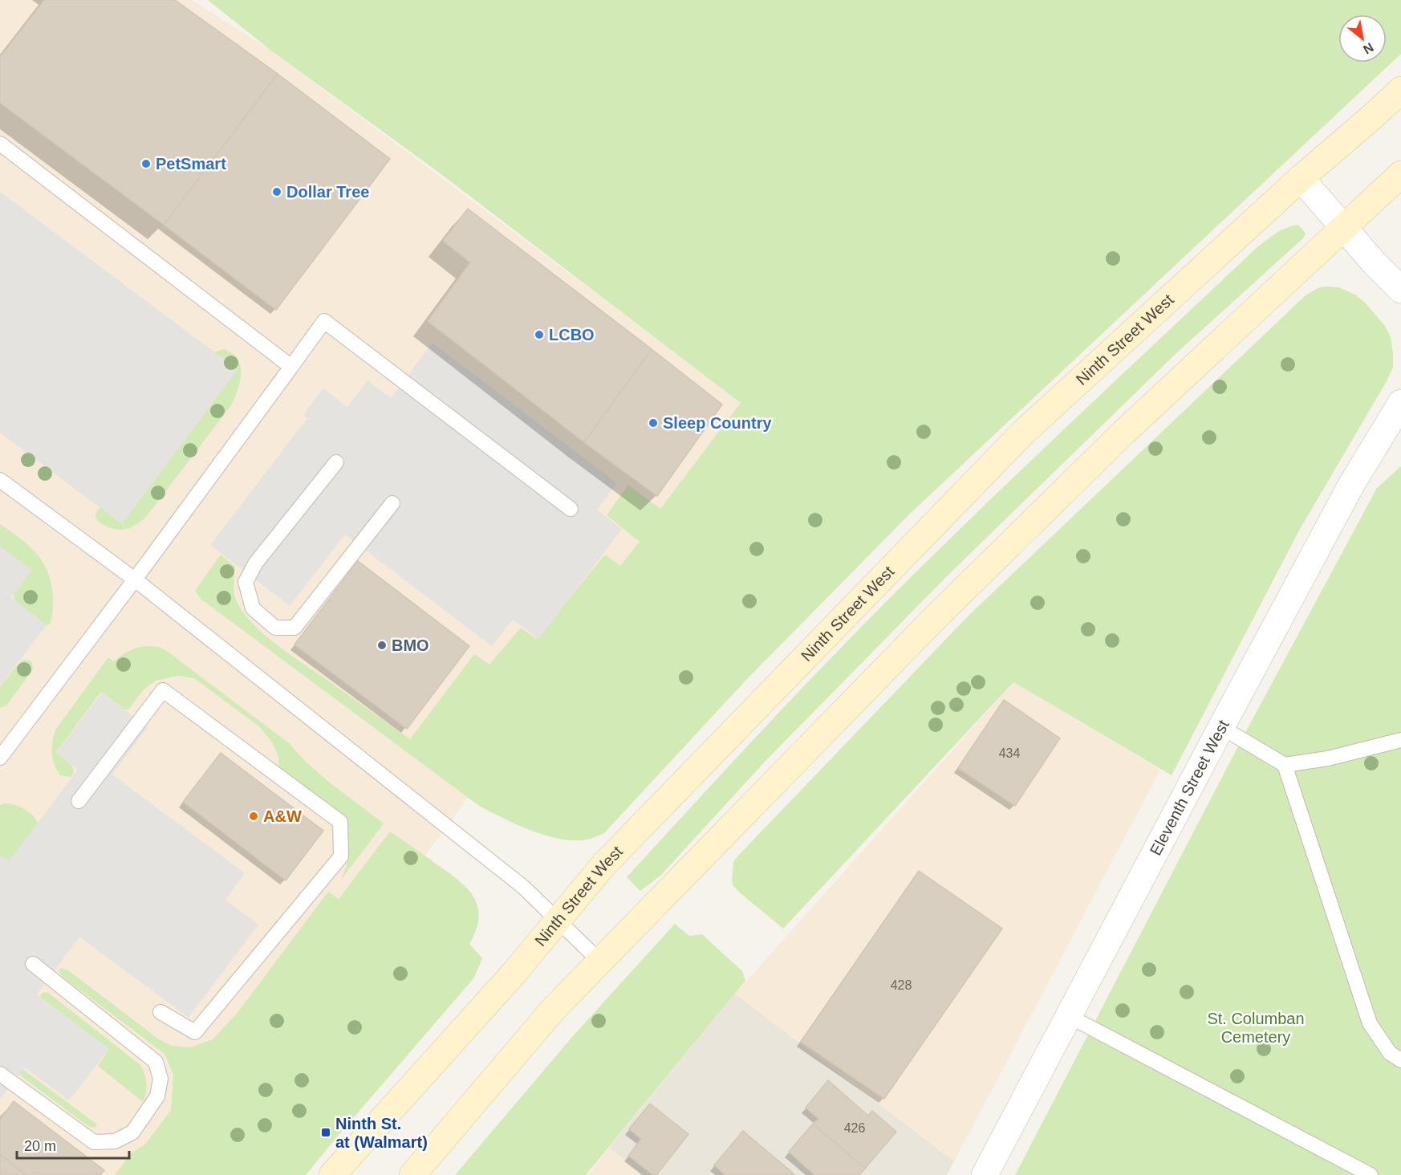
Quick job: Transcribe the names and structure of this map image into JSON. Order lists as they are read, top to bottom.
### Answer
{
  "streets": {
    "main road": ["Ninth Street West"],
    "street": ["Eleventh Street West"]
  },
  "parks": ["St. Columban Cemetery"],
  "places": {
    "other": [
      "PetSmart",
      "Dollar Tree",
      "LCBO",
      "Sleep Country",
      "BMO",
      "A&W"
    ],
    "transit": ["Ninth St. at (Walmart)"]
  },
  "house_numbers": ["434", "428", "426"],
  "scale_bar": "20 m",
  "north": "bottom right"
}
